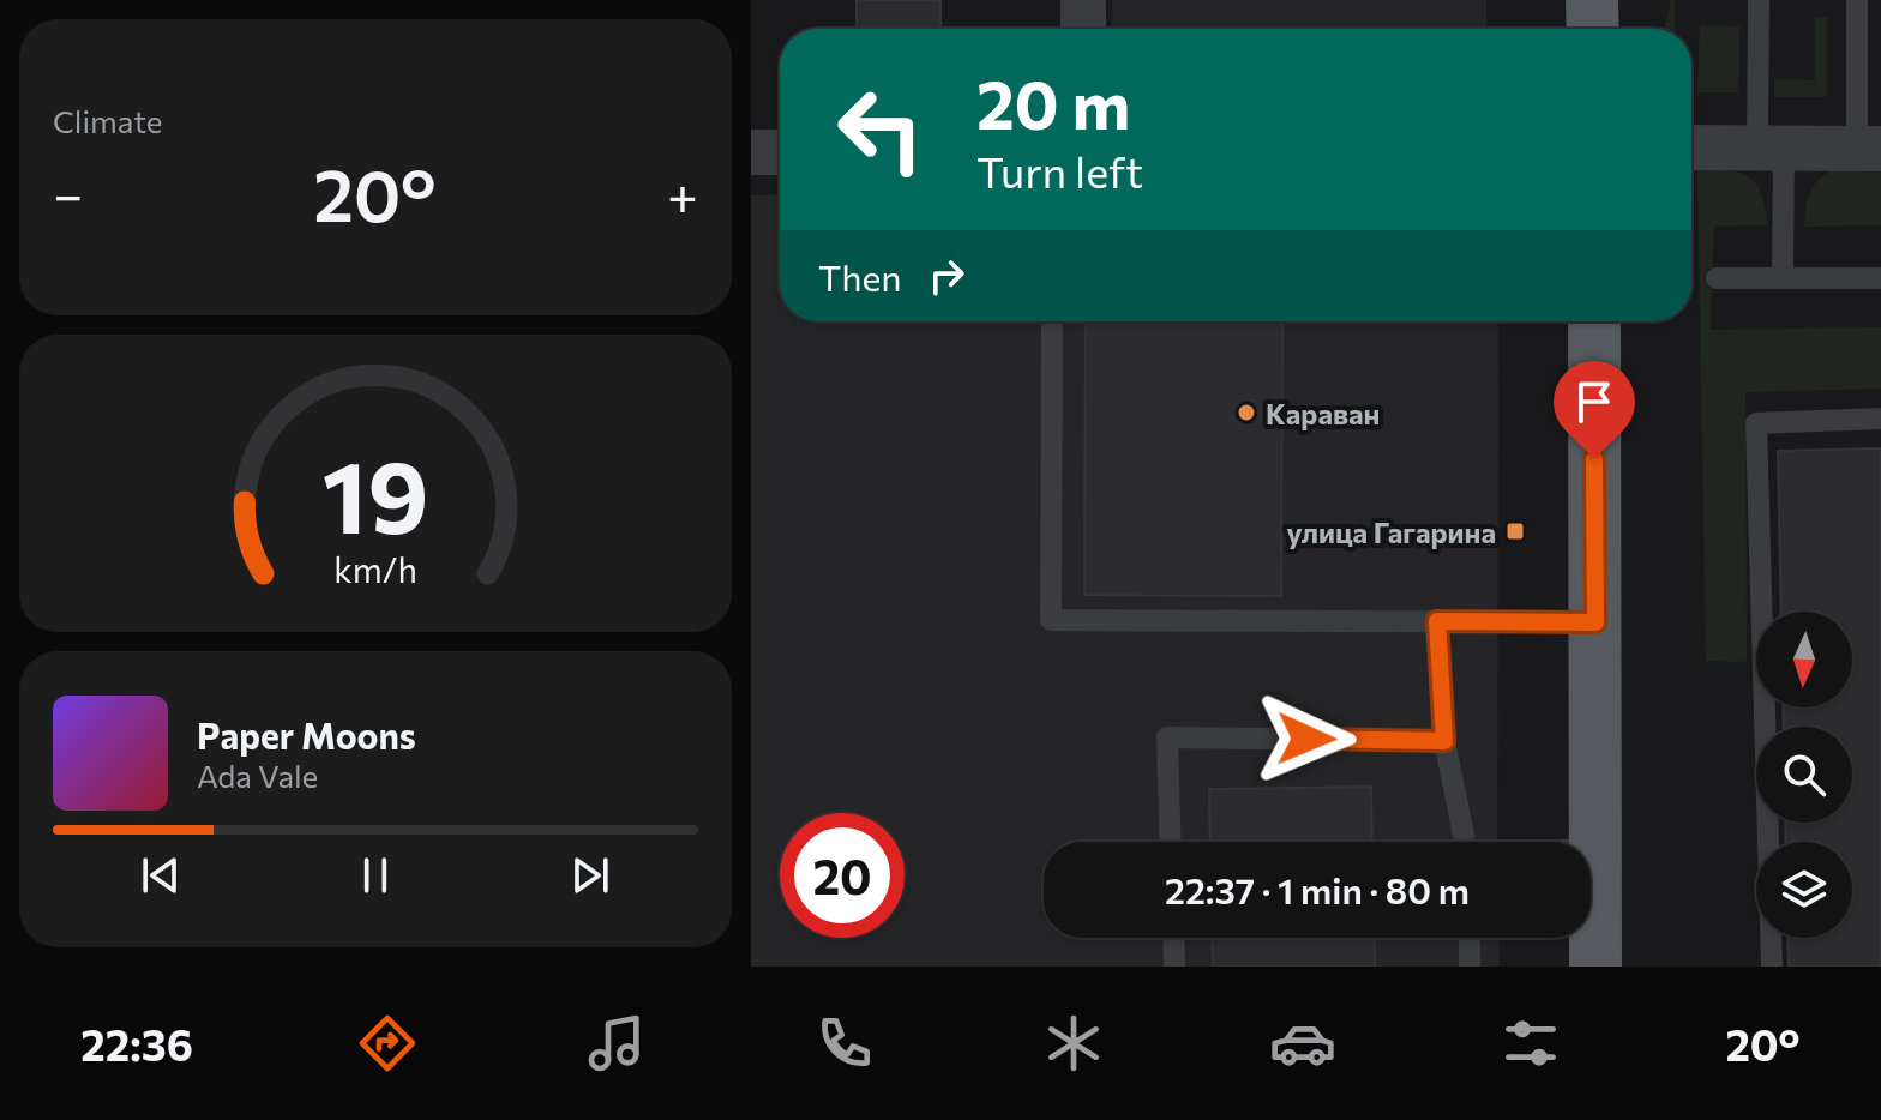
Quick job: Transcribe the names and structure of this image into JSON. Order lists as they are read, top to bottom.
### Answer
{
  "places": {
    "other": ["Караван"],
    "transit": ["улица Гагарина"]
  },
  "north": "bottom",
  "page": {
    "tile": "Climate",
    "turn": ["20 m", "Turn left"],
    "heat": ["−", "20°", "+"],
    "then": "Then",
    "song": ["Paper Moons", "Ada Vale"],
    "limit": "20",
    "trip": "22:37 · 1 min · 80 m",
    "tabs": ["22:36", "20°"],
    "gauge": ["19", "km/h"]
  }
}
